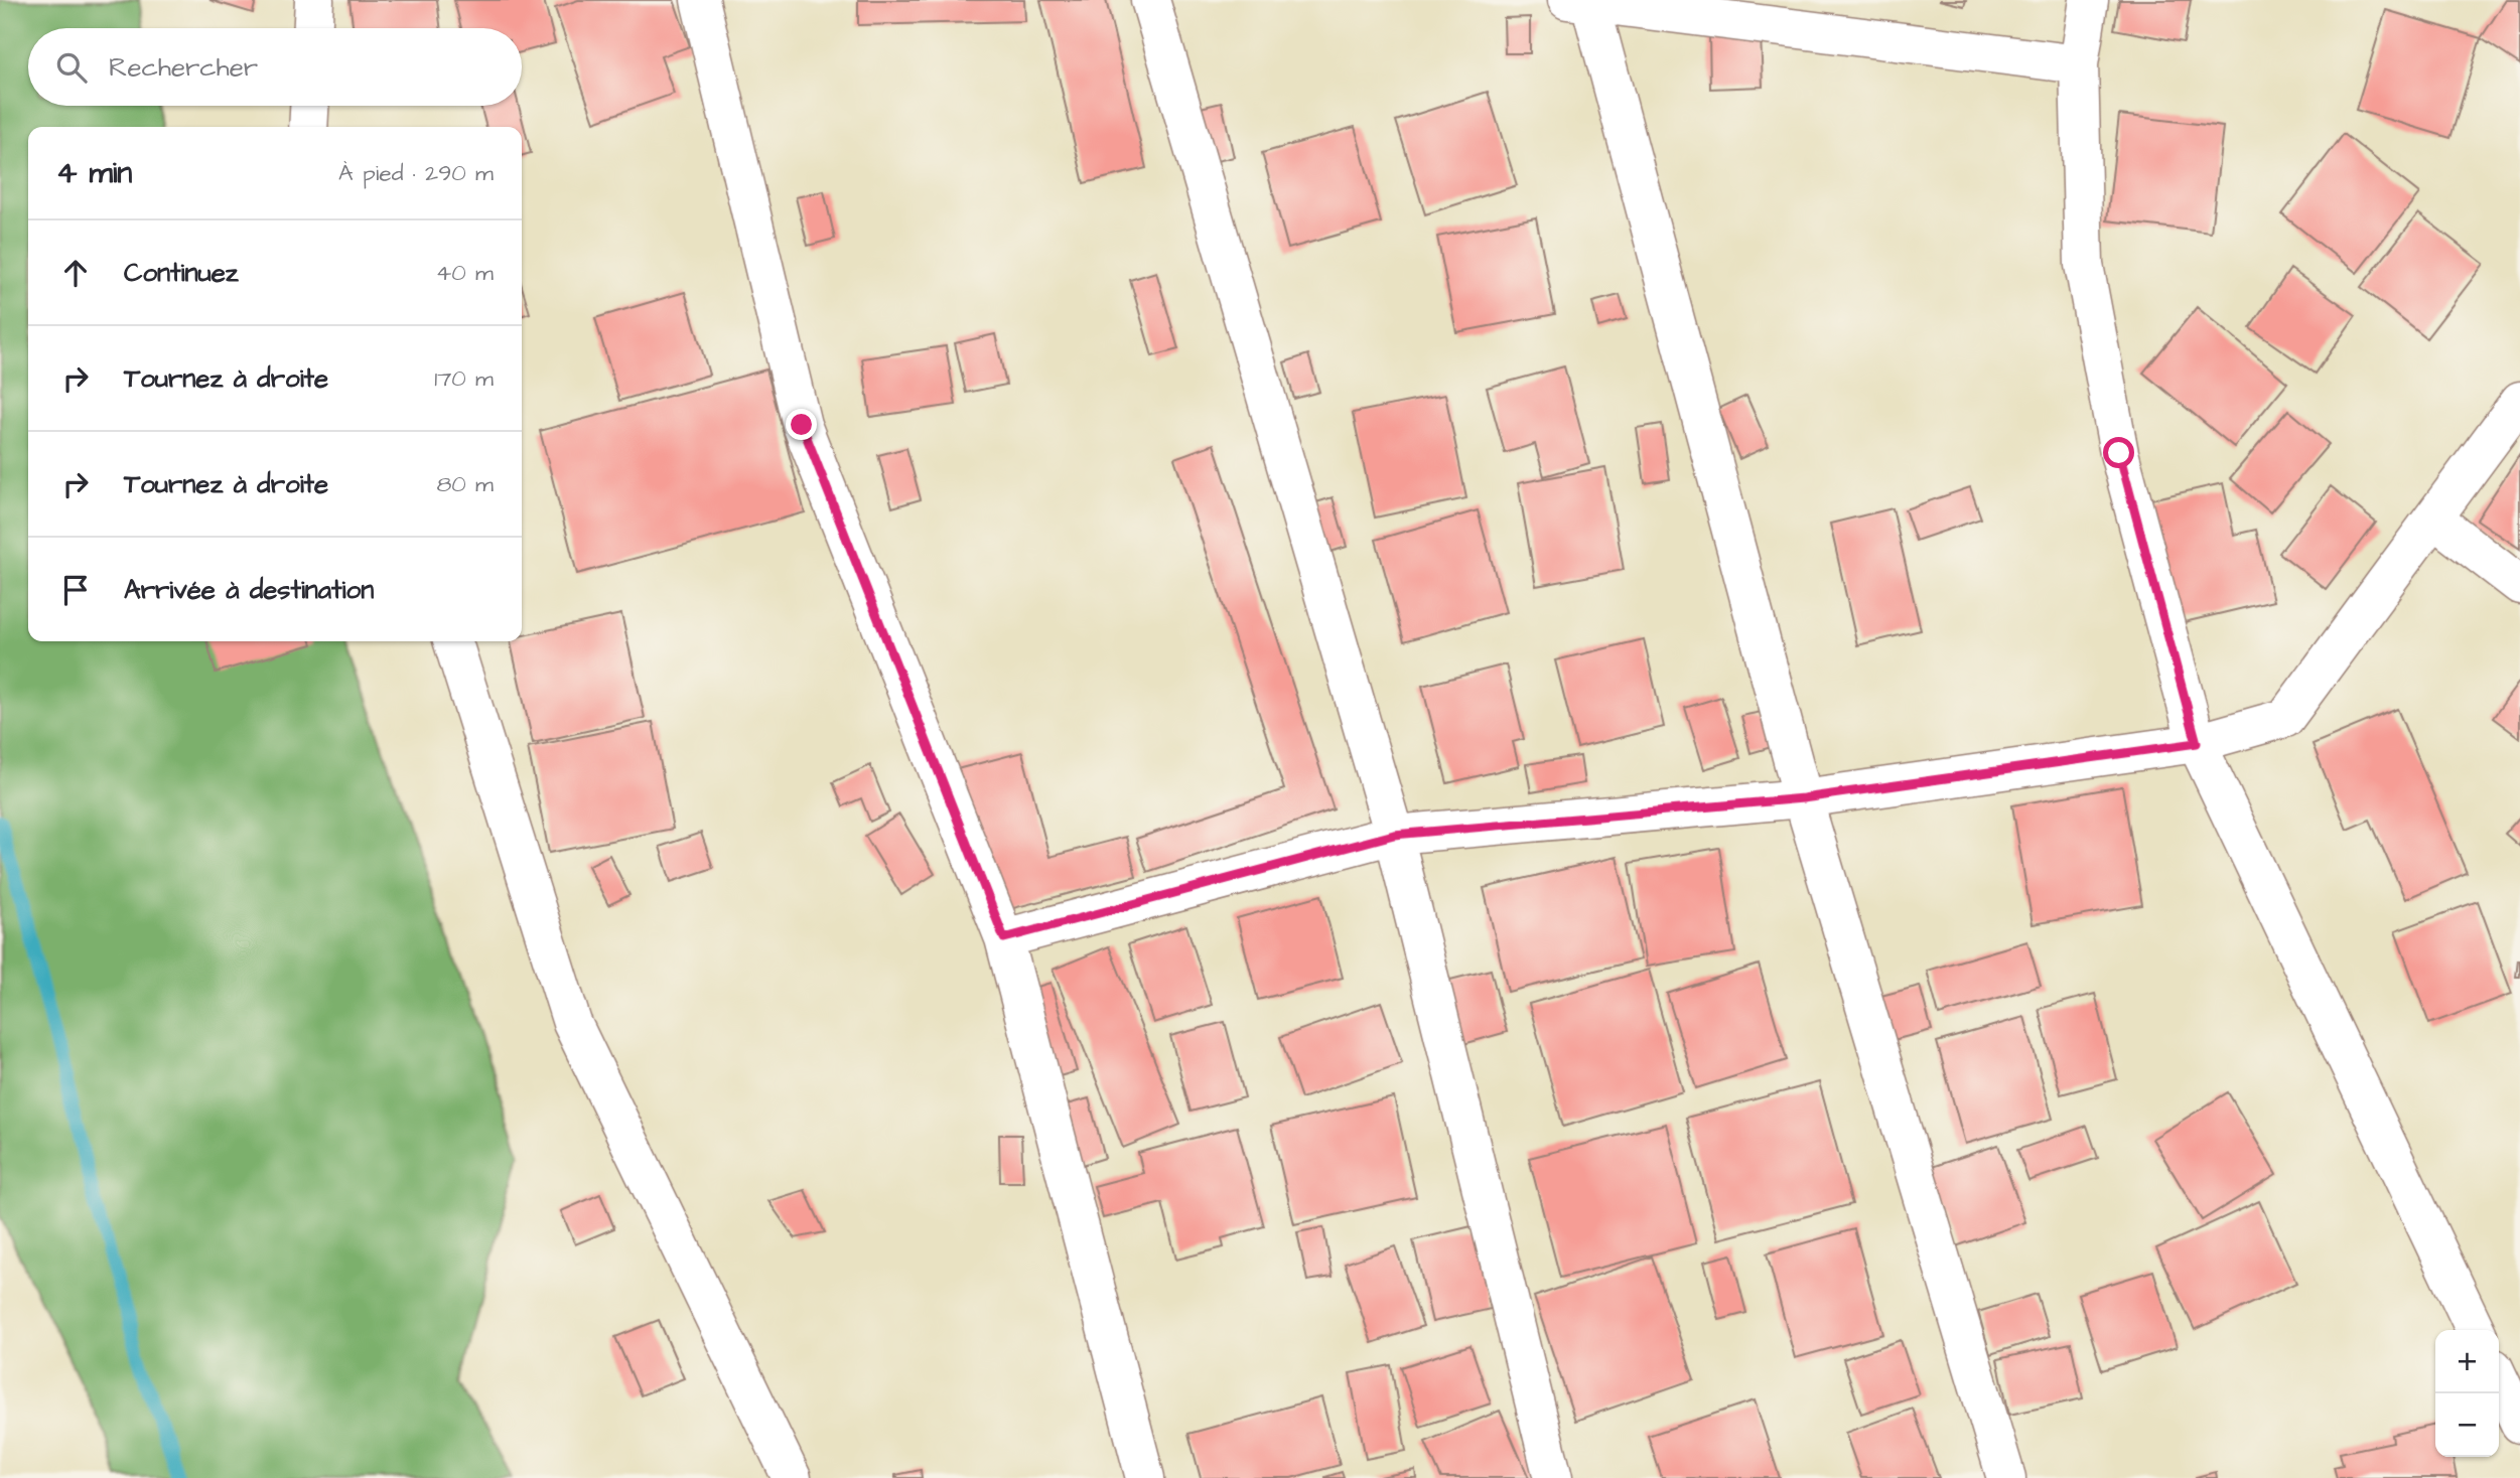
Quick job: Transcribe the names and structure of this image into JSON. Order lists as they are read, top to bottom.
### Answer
{
  "page": {
    "search": "Rechercher",
    "heading": ["4 min", "À pied · 290 m"],
    "list": [
      ["Continuez", "40 m"],
      ["Tournez à droite", "170 m"],
      ["Tournez à droite", "80 m"],
      "Arrivée à destination"
    ],
    "map_buttons": ["+", "−"]
  }
}
